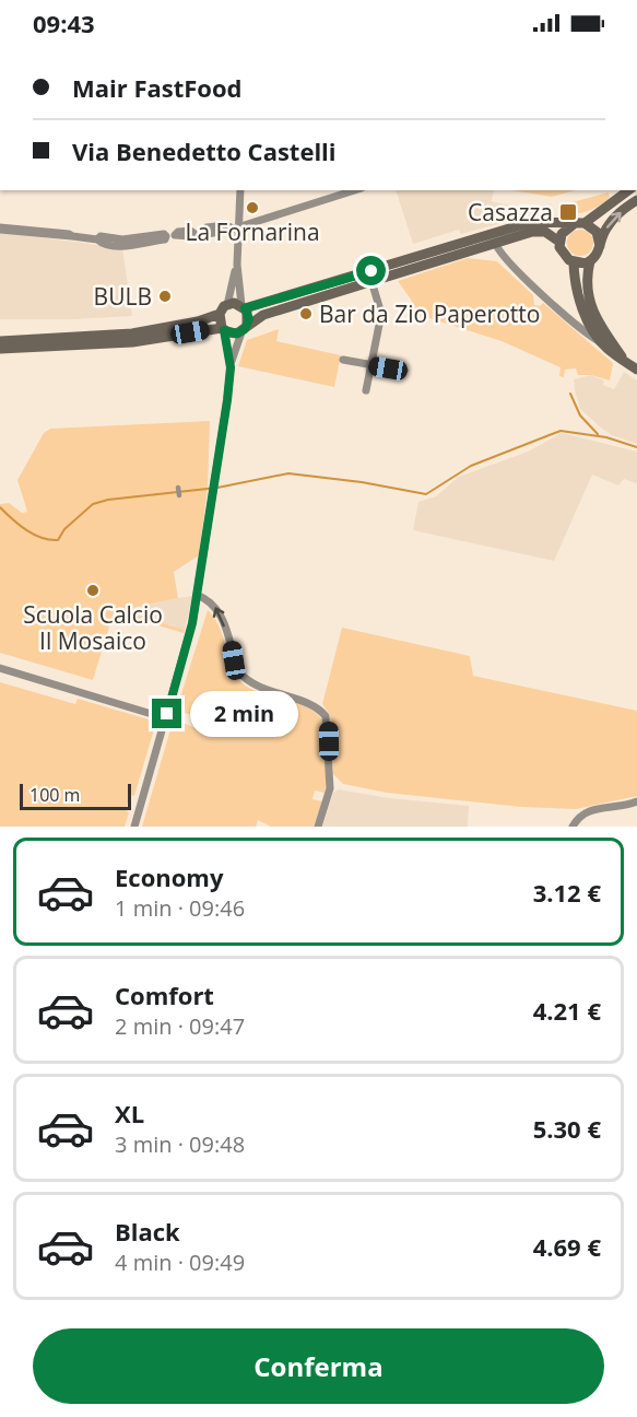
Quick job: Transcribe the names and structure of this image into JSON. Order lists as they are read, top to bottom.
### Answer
{
  "places": {
    "other": [
      "La Fornarina",
      "BULB",
      "Bar da Zio Paperotto",
      "Scuola Calcio Il Mosaico"
    ],
    "transit": ["Casazza"]
  },
  "scale_bar": "100 m",
  "page": {
    "status": "09:43",
    "banner": ["Mair FastFood", "Via Benedetto Castelli"],
    "bubble": "2 min",
    "scale": "100 m",
    "list": [
      {
        "name": "Economy",
        "note": "1 min · 09:46",
        "value": "3.12 €"
      },
      {
        "name": "Comfort",
        "note": "2 min · 09:47",
        "value": "4.21 €"
      },
      {
        "name": "XL",
        "note": "3 min · 09:48",
        "value": "5.30 €"
      },
      {
        "name": "Black",
        "note": "4 min · 09:49",
        "value": "4.69 €"
      }
    ],
    "buttons": "Conferma"
  }
}
